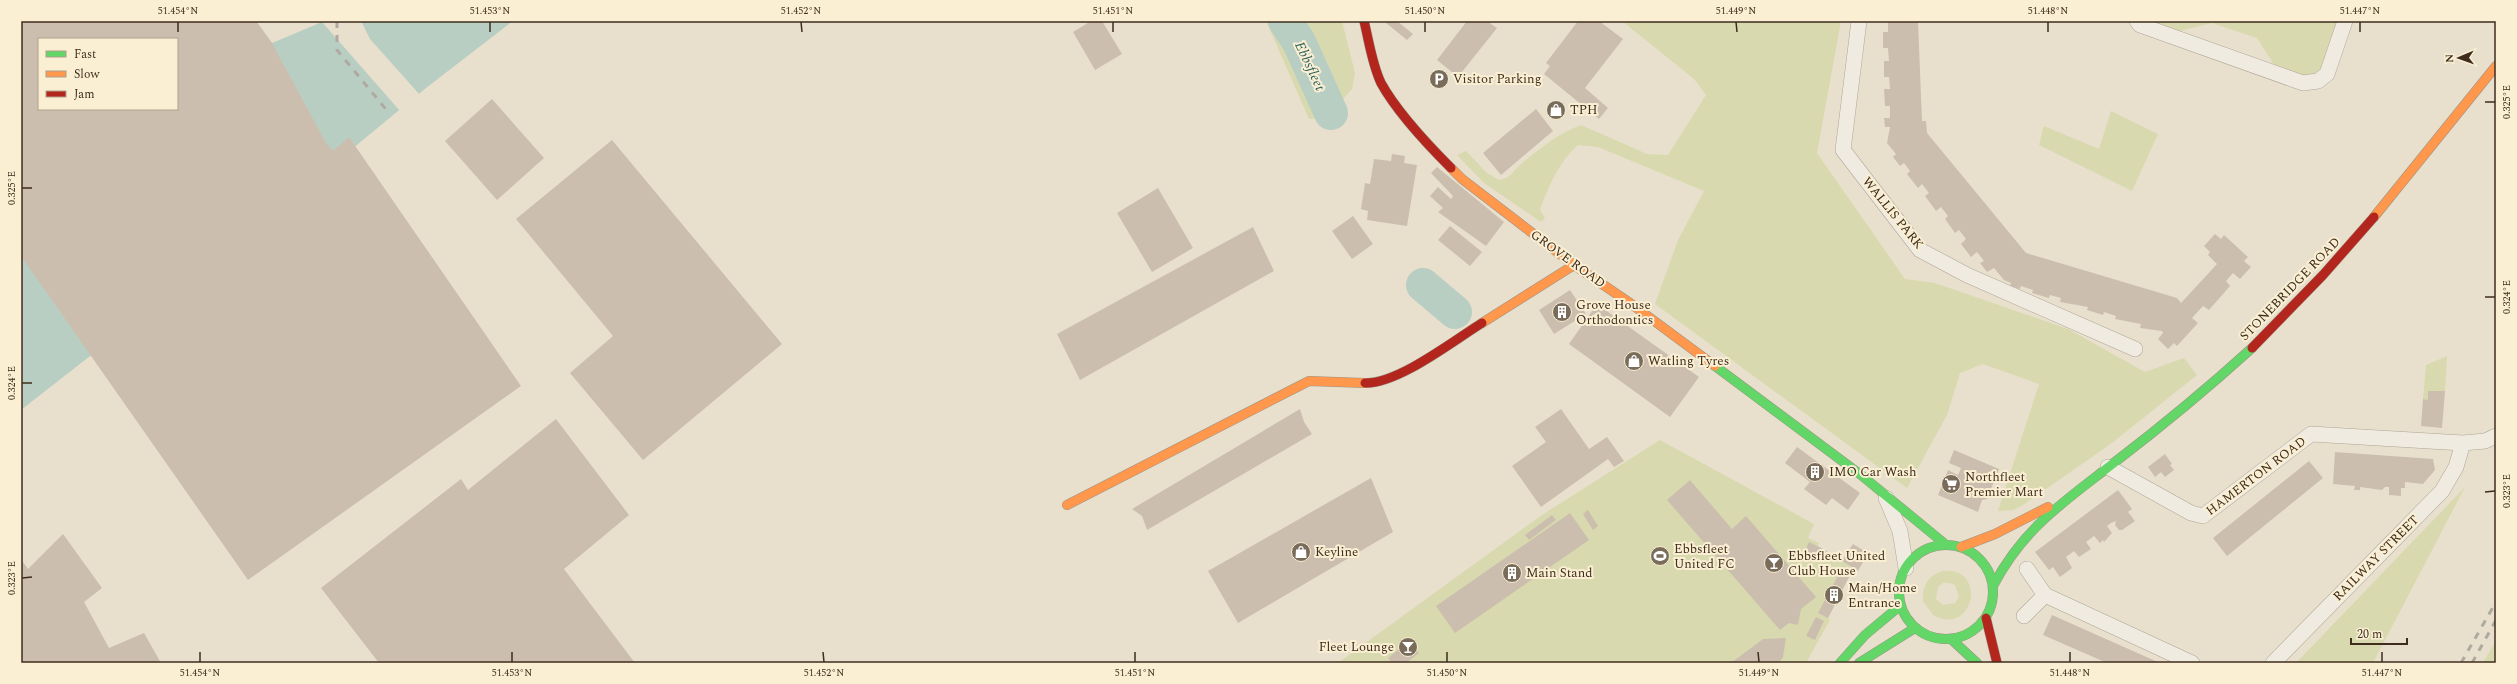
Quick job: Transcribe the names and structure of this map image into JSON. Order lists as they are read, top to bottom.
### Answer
{
  "streets": {
    "main road": ["GROVE ROAD", "STONEBRIDGE ROAD"],
    "street": ["WALLIS PARK", "HAMERTON ROAD", "RAILWAY STREET"]
  },
  "crossings": [
    ["GROVE ROAD", "STONEBRIDGE ROAD"],
    ["STONEBRIDGE ROAD", "HAMERTON ROAD"],
    ["HAMERTON ROAD", "RAILWAY STREET"]
  ],
  "water": ["Ebbsfleet"],
  "places": {
    "parking": ["Visitor Parking"],
    "shop": ["TPH", "Watling Tyres", "Keyline"],
    "building": [
      "Grove House Orthodontics",
      "IMO Car Wash",
      "Main Stand",
      "Main/Home Entrance"
    ],
    "supermarket": ["Northfleet Premier Mart"],
    "sports": ["Ebbsfleet United FC"],
    "bar": ["Ebbsfleet United Club House", "Fleet Lounge"]
  },
  "legend": ["Fast", "Slow", "Jam"],
  "scale_bar": "20 m",
  "north": "left",
  "coordinates": [
    "51.454°N",
    "51.453°N",
    "51.452°N",
    "51.451°N",
    "51.450°N",
    "51.449°N",
    "51.448°N",
    "51.447°N",
    "0.325°E",
    "0.324°E",
    "0.323°E"
  ]
}
